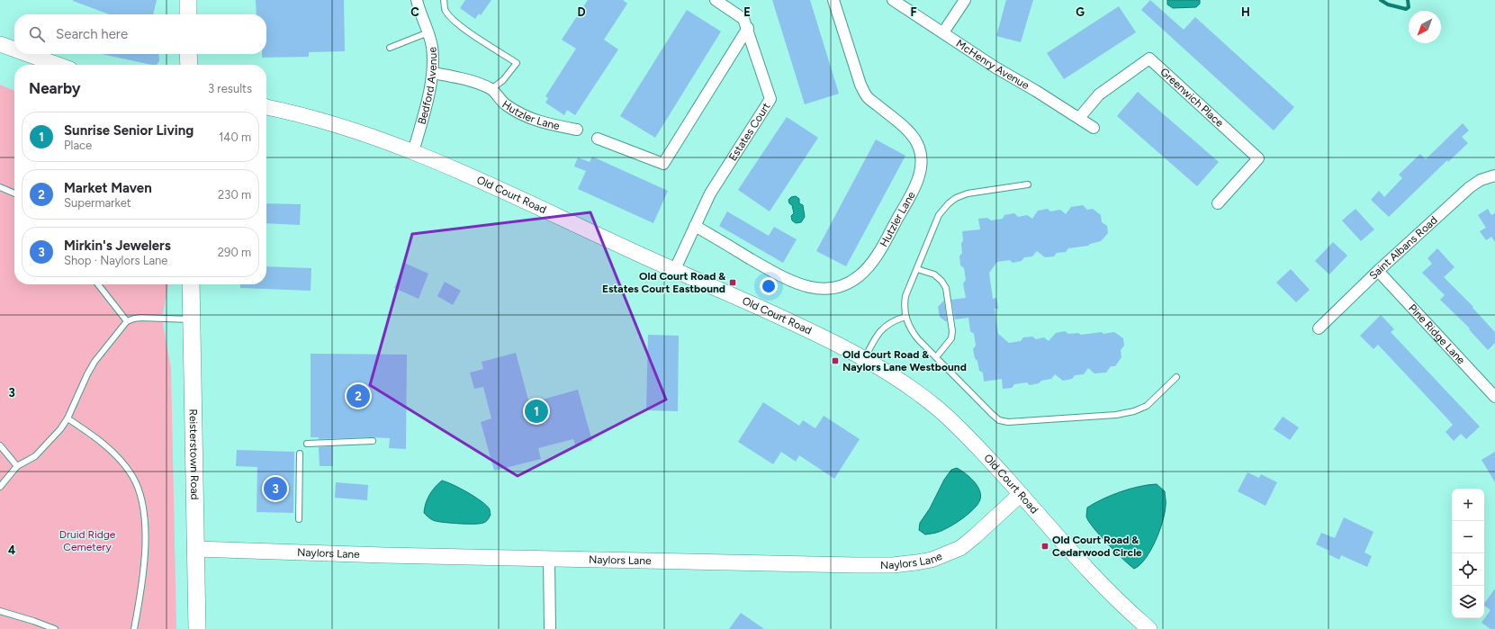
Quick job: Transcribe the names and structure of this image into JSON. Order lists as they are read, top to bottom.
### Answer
{
  "streets": {
    "main road": ["Old Court Road", "Reisterstown Road", "Naylors Lane"],
    "street": [
      "McHenry Avenue",
      "Bedford Avenue",
      "Greenwich Place",
      "Hutzler Lane",
      "Estates Court",
      "Saint Albans Road",
      "Pine Ridge Lane"
    ]
  },
  "crossings": [
    ["McHenry Avenue", "Greenwich Place"],
    ["Bedford Avenue", "Old Court Road"],
    ["Hutzler Lane", "Estates Court"],
    ["Estates Court", "Old Court Road"],
    ["Old Court Road", "Naylors Lane"],
    ["Saint Albans Road", "Pine Ridge Lane"],
    ["Reisterstown Road", "Naylors Lane"]
  ],
  "parks": ["Druid Ridge Cemetery"],
  "places": {
    "transit": ["Old Court Road & Estates Court Eastbound", "Old Court Road & Naylors Lane Westbound", "Old Court Road & Cedarwood Circle"]
  },
  "north": "bottom left",
  "page": {
    "search": "Search here",
    "heading": ["Nearby", "3 results"],
    "list": [
      {
        "mark": "1",
        "name": "Sunrise Senior Living",
        "note": "Place",
        "value": "140 m"
      },
      {
        "mark": "2",
        "name": "Market Maven",
        "note": "Supermarket",
        "value": "230 m"
      },
      {
        "mark": "3",
        "name": "Mirkin's Jewelers",
        "note": "Shop · Naylors Lane",
        "value": "290 m"
      }
    ],
    "pins": ["2", "1", "3"],
    "map_buttons": ["+", "−"]
  },
  "grid": {
    "columns": [
      "C",
      "D",
      "E",
      "F",
      "G",
      "H"
    ],
    "rows": ["3", "4"]
  }
}
